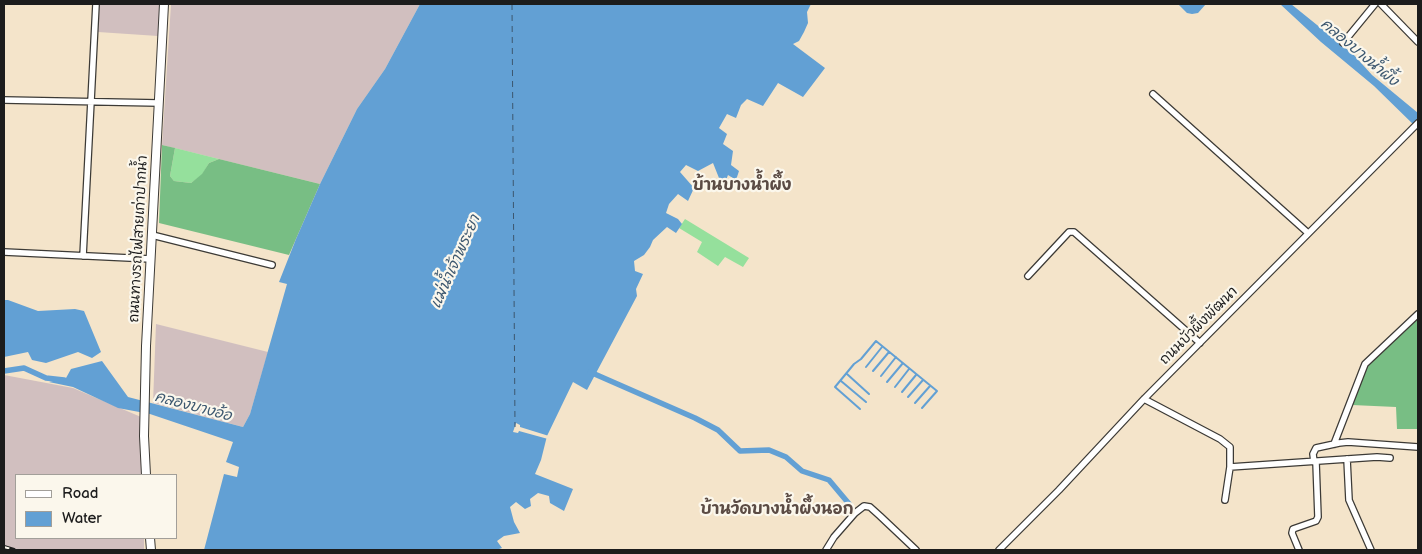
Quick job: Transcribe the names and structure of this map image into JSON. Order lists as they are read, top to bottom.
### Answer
{
  "streets": {
    "main road": ["ถนนทางรถไฟสายเก่าปากน้ำ"],
    "street": ["ถนนบัวผึ้งพัฒนา"]
  },
  "districts": ["บ้านบางน้ำผึ้ง", "บ้านวัดบางน้ำผึ้งนอก"],
  "water": ["คลองบางน้ำผึ้ง", "แม่น้ำเจ้าพระยา", "คลองบางอ้อ"],
  "legend": ["Road", "Water"]
}
